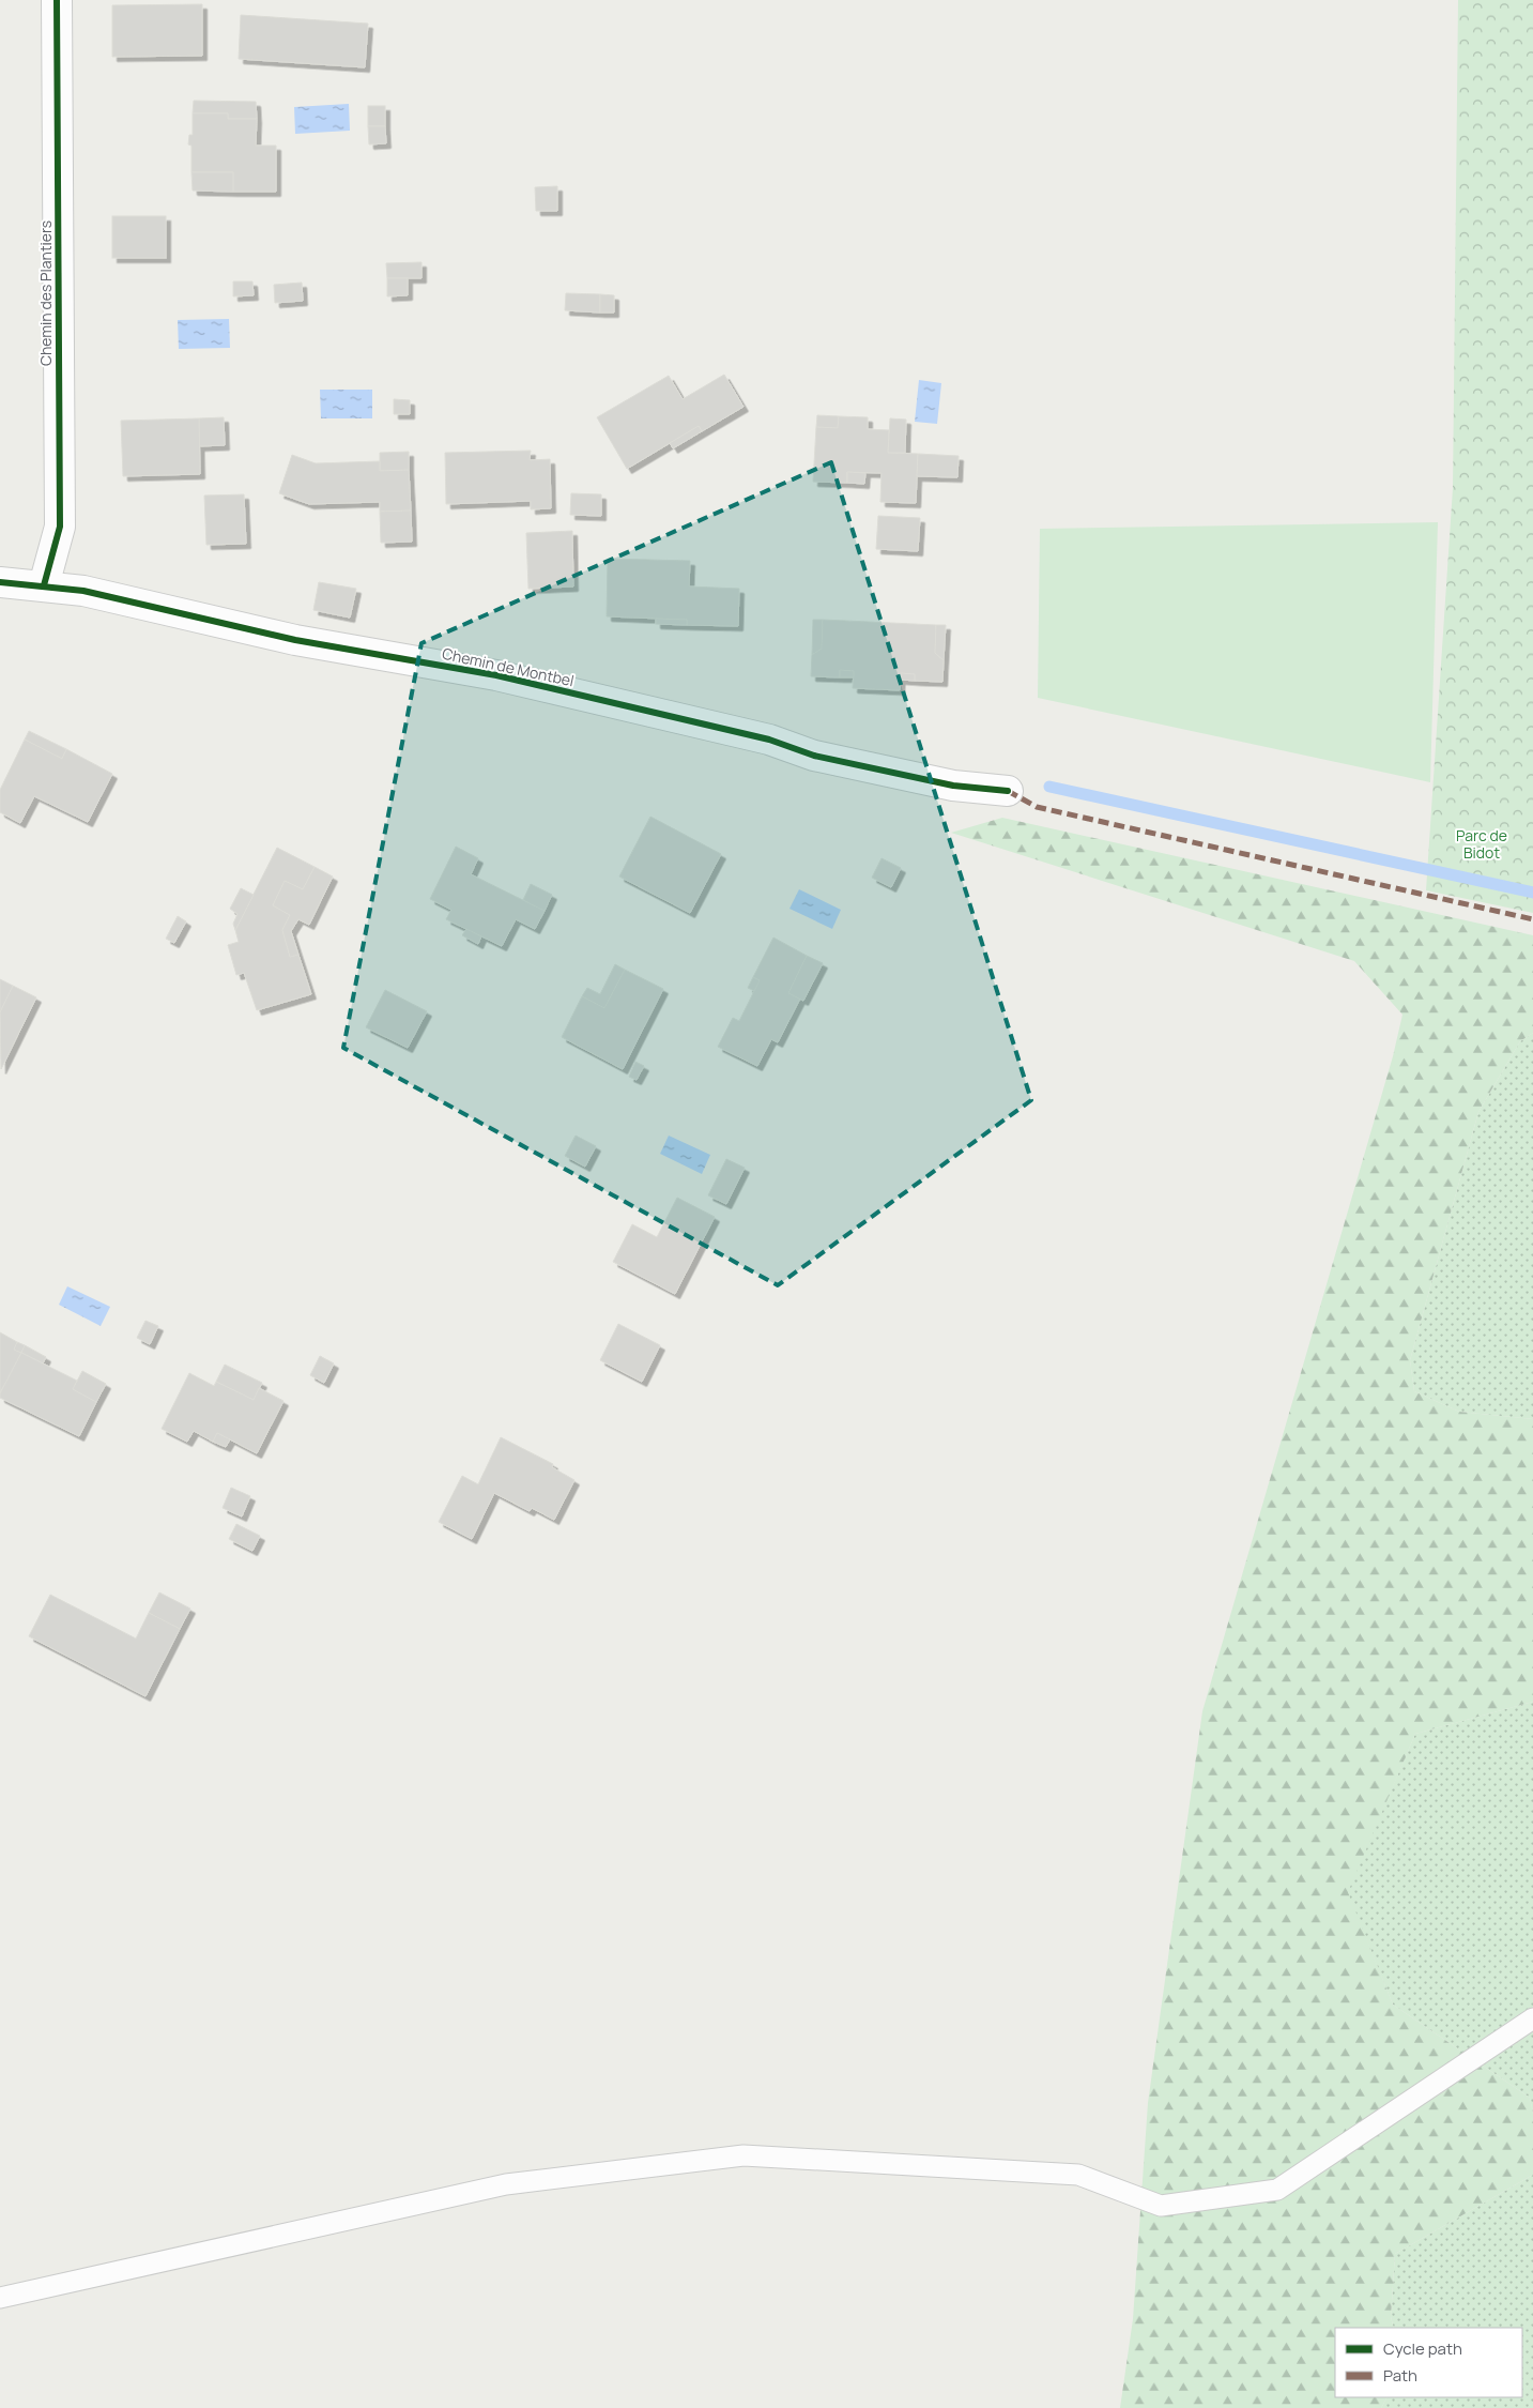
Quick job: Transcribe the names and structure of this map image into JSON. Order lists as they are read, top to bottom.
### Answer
{
  "streets": {
    "street": ["Chemin des Plantiers", "Chemin de Montbel"]
  },
  "crossings": [
    ["Chemin des Plantiers", "Chemin de Montbel"]
  ],
  "parks": ["Parc de Bidot"],
  "legend": ["Cycle path", "Path"]
}
